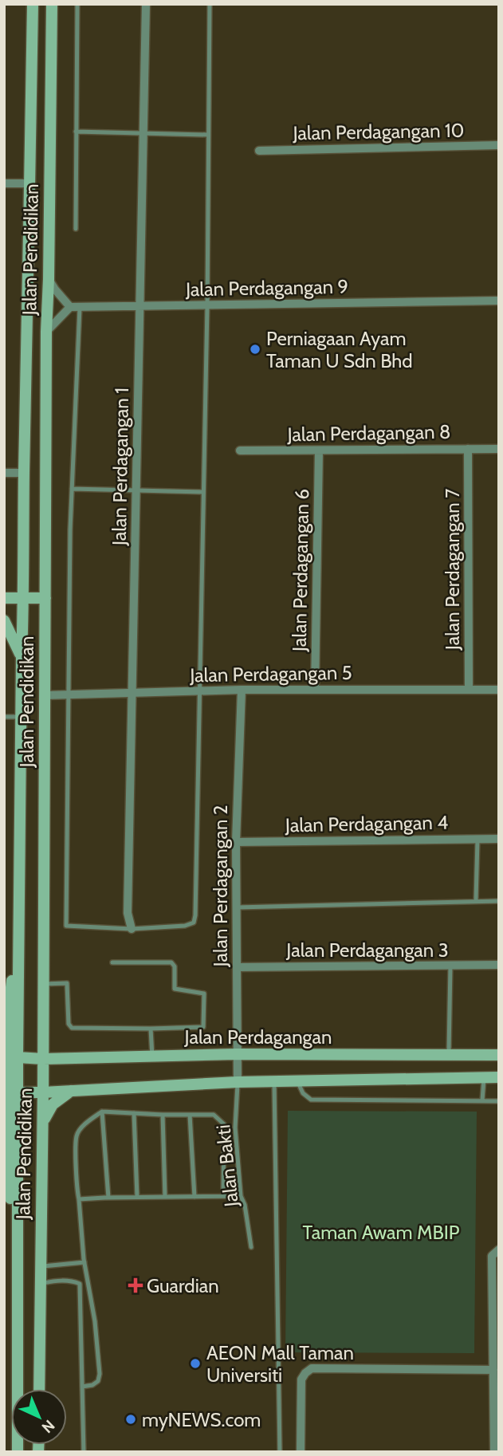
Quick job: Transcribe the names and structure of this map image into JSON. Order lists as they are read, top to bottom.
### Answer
{
  "streets": {
    "main road": ["Jalan Pendidikan", "Jalan Perdagangan"],
    "street": [
      "Jalan Perdagangan 10",
      "Jalan Perdagangan 9",
      "Jalan Perdagangan 8",
      "Jalan Perdagangan 1",
      "Jalan Perdagangan 7",
      "Jalan Perdagangan 6",
      "Jalan Perdagangan 5",
      "Jalan Perdagangan 4",
      "Jalan Perdagangan 2",
      "Jalan Perdagangan 3"
    ],
    "lane": ["Jalan Bakti"]
  },
  "crossings": [
    ["Jalan Pendidikan", "Jalan Perdagangan 5"],
    ["Jalan Pendidikan", "Jalan Perdagangan"],
    ["Jalan Perdagangan 9", "Jalan Perdagangan 1"],
    ["Jalan Perdagangan 8", "Jalan Perdagangan 7"],
    ["Jalan Perdagangan 8", "Jalan Perdagangan 6"],
    ["Jalan Perdagangan 1", "Jalan Perdagangan 5"],
    ["Jalan Perdagangan 7", "Jalan Perdagangan 5"],
    ["Jalan Perdagangan 6", "Jalan Perdagangan 5"],
    ["Jalan Perdagangan 5", "Jalan Perdagangan 2"],
    ["Jalan Perdagangan 4", "Jalan Perdagangan 2"],
    ["Jalan Perdagangan 2", "Jalan Perdagangan 3"],
    ["Jalan Perdagangan 2", "Jalan Perdagangan"],
    ["Jalan Perdagangan 2", "Jalan Bakti"]
  ],
  "parks": ["Taman Awam MBIP"],
  "places": {
    "other": ["Perniagaan Ayam Taman U Sdn Bhd", "AEON Mall Taman Universiti", "myNEWS.com"],
    "health": ["Guardian"]
  },
  "north": "bottom right"
}
